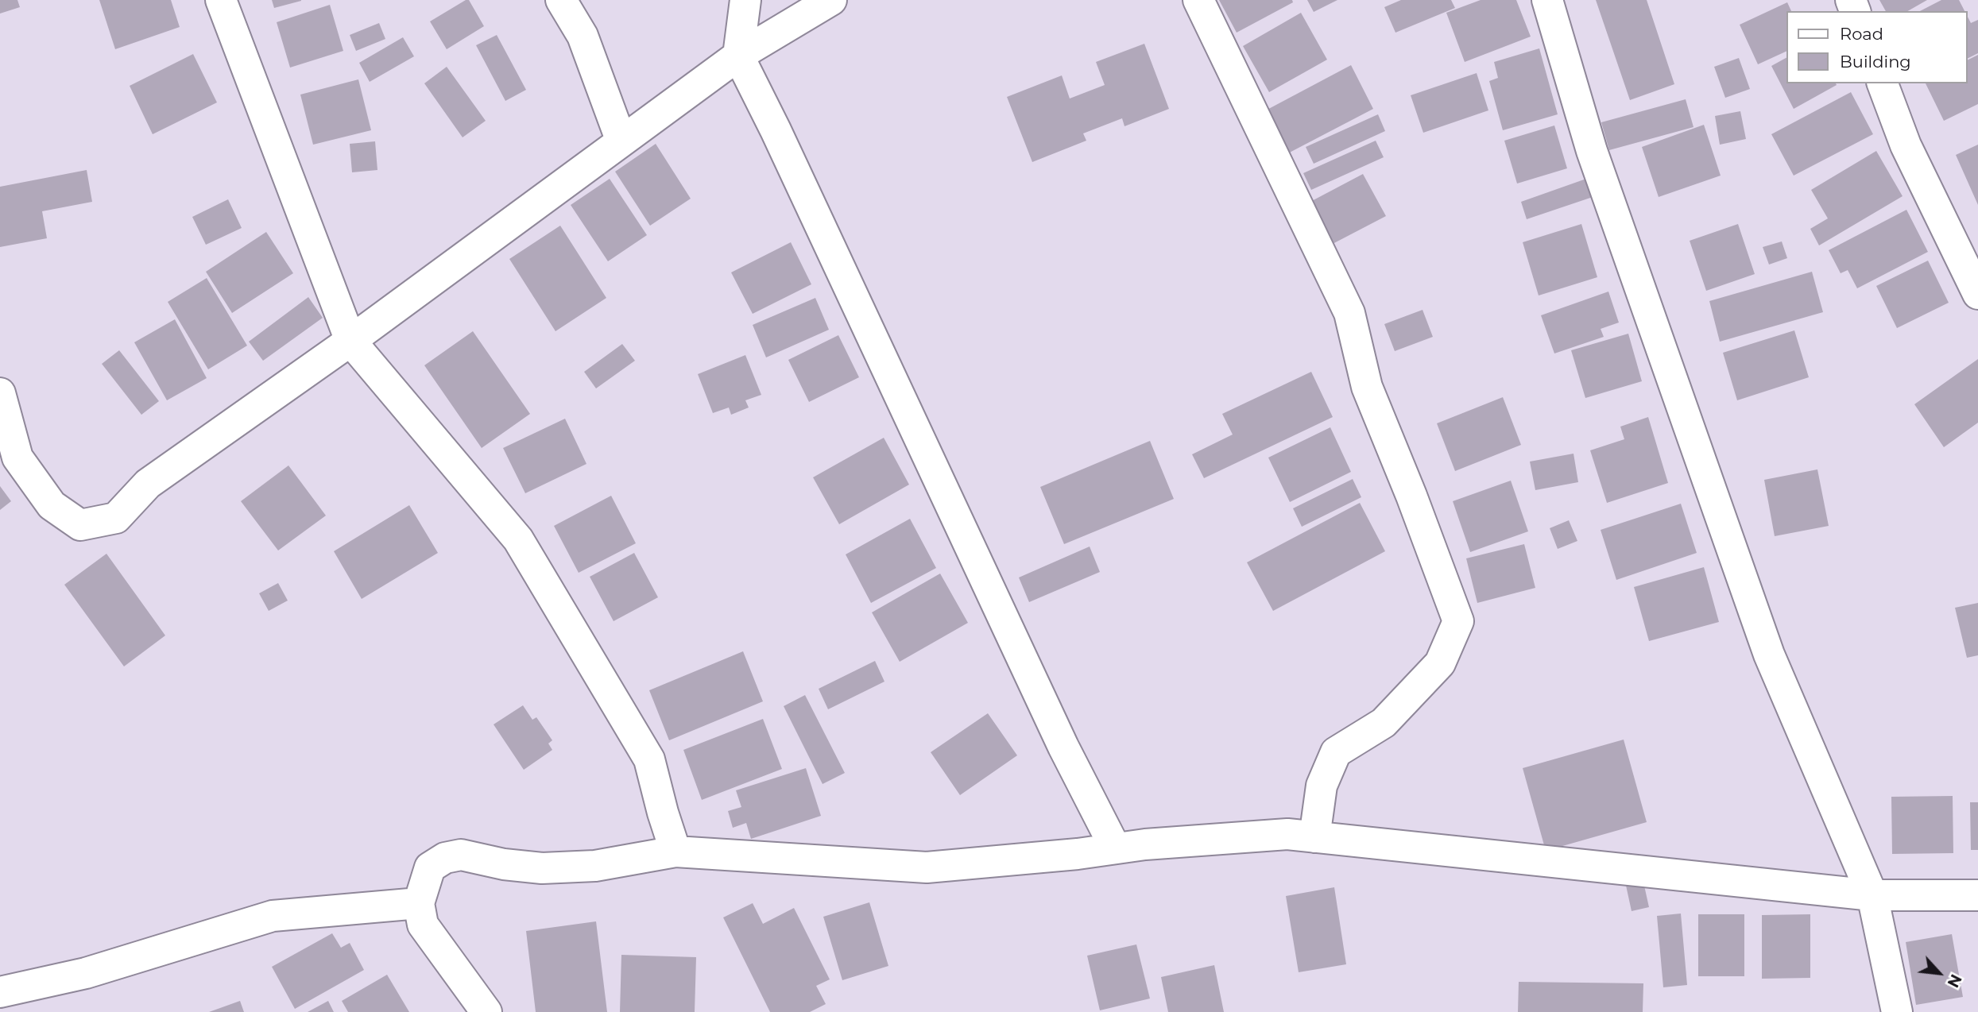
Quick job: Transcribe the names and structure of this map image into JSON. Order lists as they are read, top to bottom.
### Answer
{
  "legend": ["Road", "Building"],
  "north": "bottom right"
}
